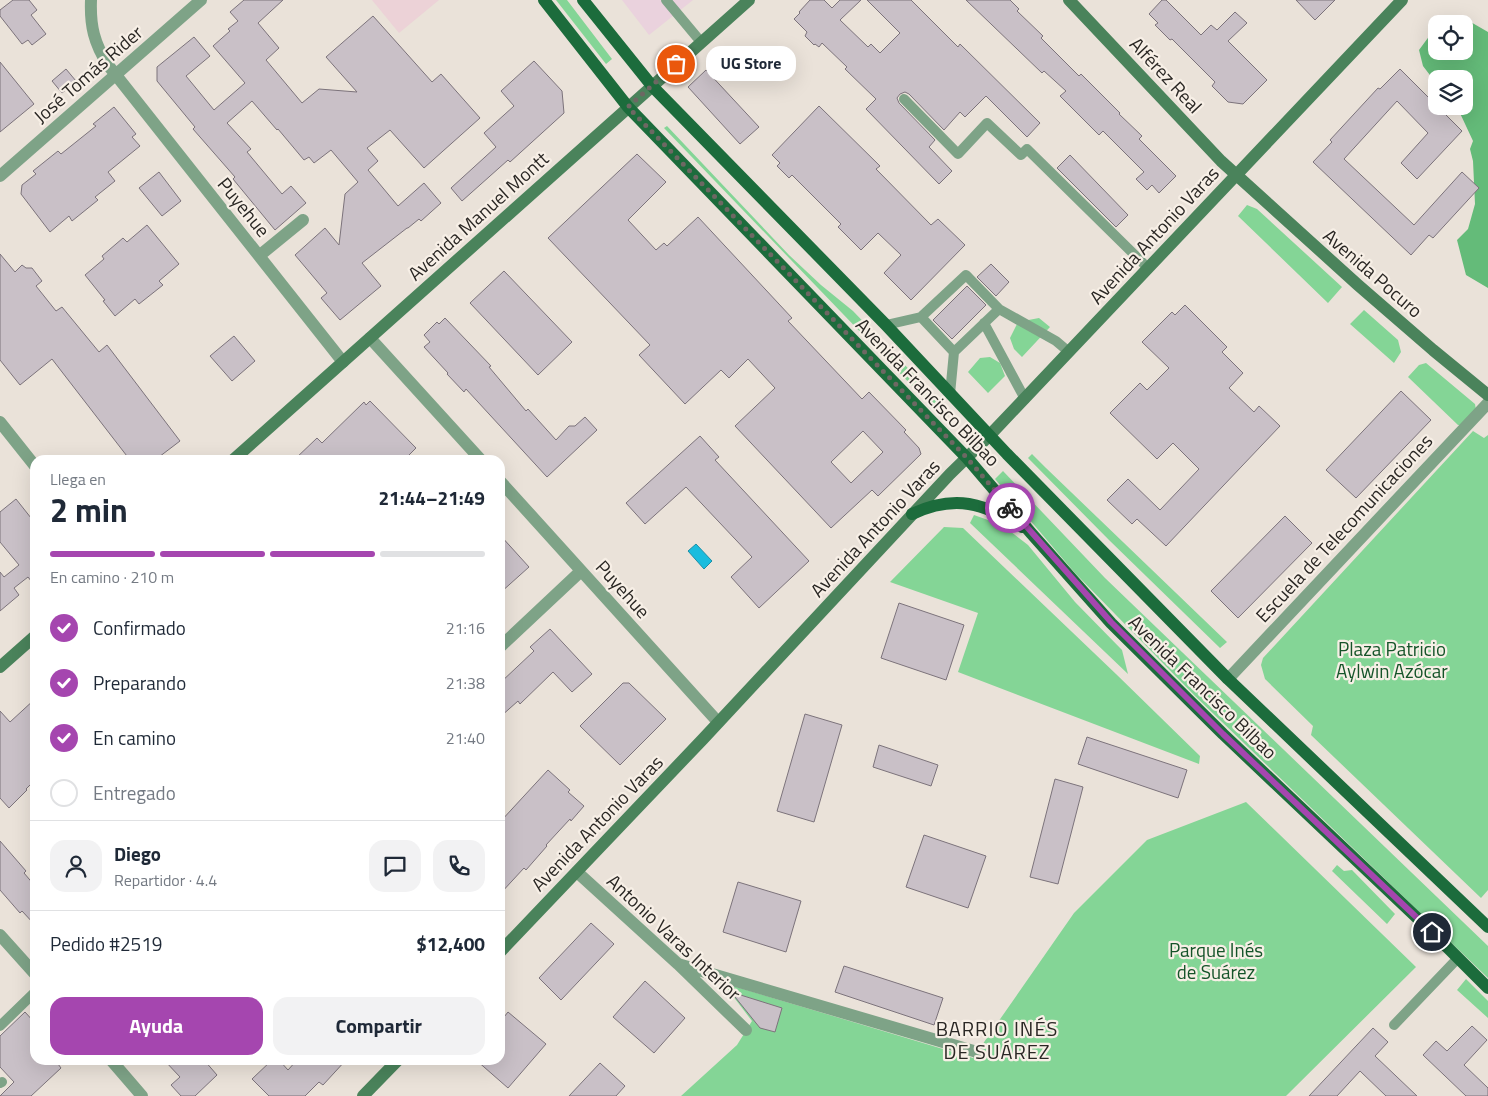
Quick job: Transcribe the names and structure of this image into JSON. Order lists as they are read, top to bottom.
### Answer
{
  "streets": {
    "main road": [
      "Alférez Real",
      "Avenida Manuel Montt",
      "Avenida Antonio Varas",
      "Avenida Pocuro",
      "Avenida Francisco Bilbao"
    ],
    "street": [
      "José Tomás Rider",
      "Puyehue",
      "Escuela de Telecomunicaciones",
      "Antonio Varas Interior"
    ]
  },
  "crossings": [
    ["José Tomás Rider", "Puyehue"],
    ["Alférez Real", "Avenida Antonio Varas"],
    ["Alférez Real", "Avenida Pocuro"],
    ["Puyehue", "Avenida Manuel Montt"],
    ["Puyehue", "Avenida Antonio Varas"],
    ["Avenida Manuel Montt", "Avenida Francisco Bilbao"],
    ["Avenida Antonio Varas", "Avenida Pocuro"],
    ["Avenida Antonio Varas", "Avenida Francisco Bilbao"],
    ["Avenida Antonio Varas", "Antonio Varas Interior"],
    ["Avenida Francisco Bilbao", "Escuela de Telecomunicaciones"]
  ],
  "districts": ["BARRIO INÉS DE SUÁREZ"],
  "parks": ["Plaza Patricio Aylwin Azócar", "Parque Inés de Suárez"],
  "places": ["UG Store"],
  "page": {
    "bubble": "UG Store",
    "heading": ["2 min", "Llega en", "21:44–21:49"],
    "panel": [
      "Diego",
      "Repartidor · 4.4",
      "Pedido #2519",
      "$12,400"
    ],
    "bar": "En camino · 210 m",
    "list": [
      ["Confirmado", "21:16"],
      ["Preparando", "21:38"],
      ["En camino", "21:40"],
      "Entregado"
    ],
    "buttons": ["Ayuda", "Compartir"]
  }
}
